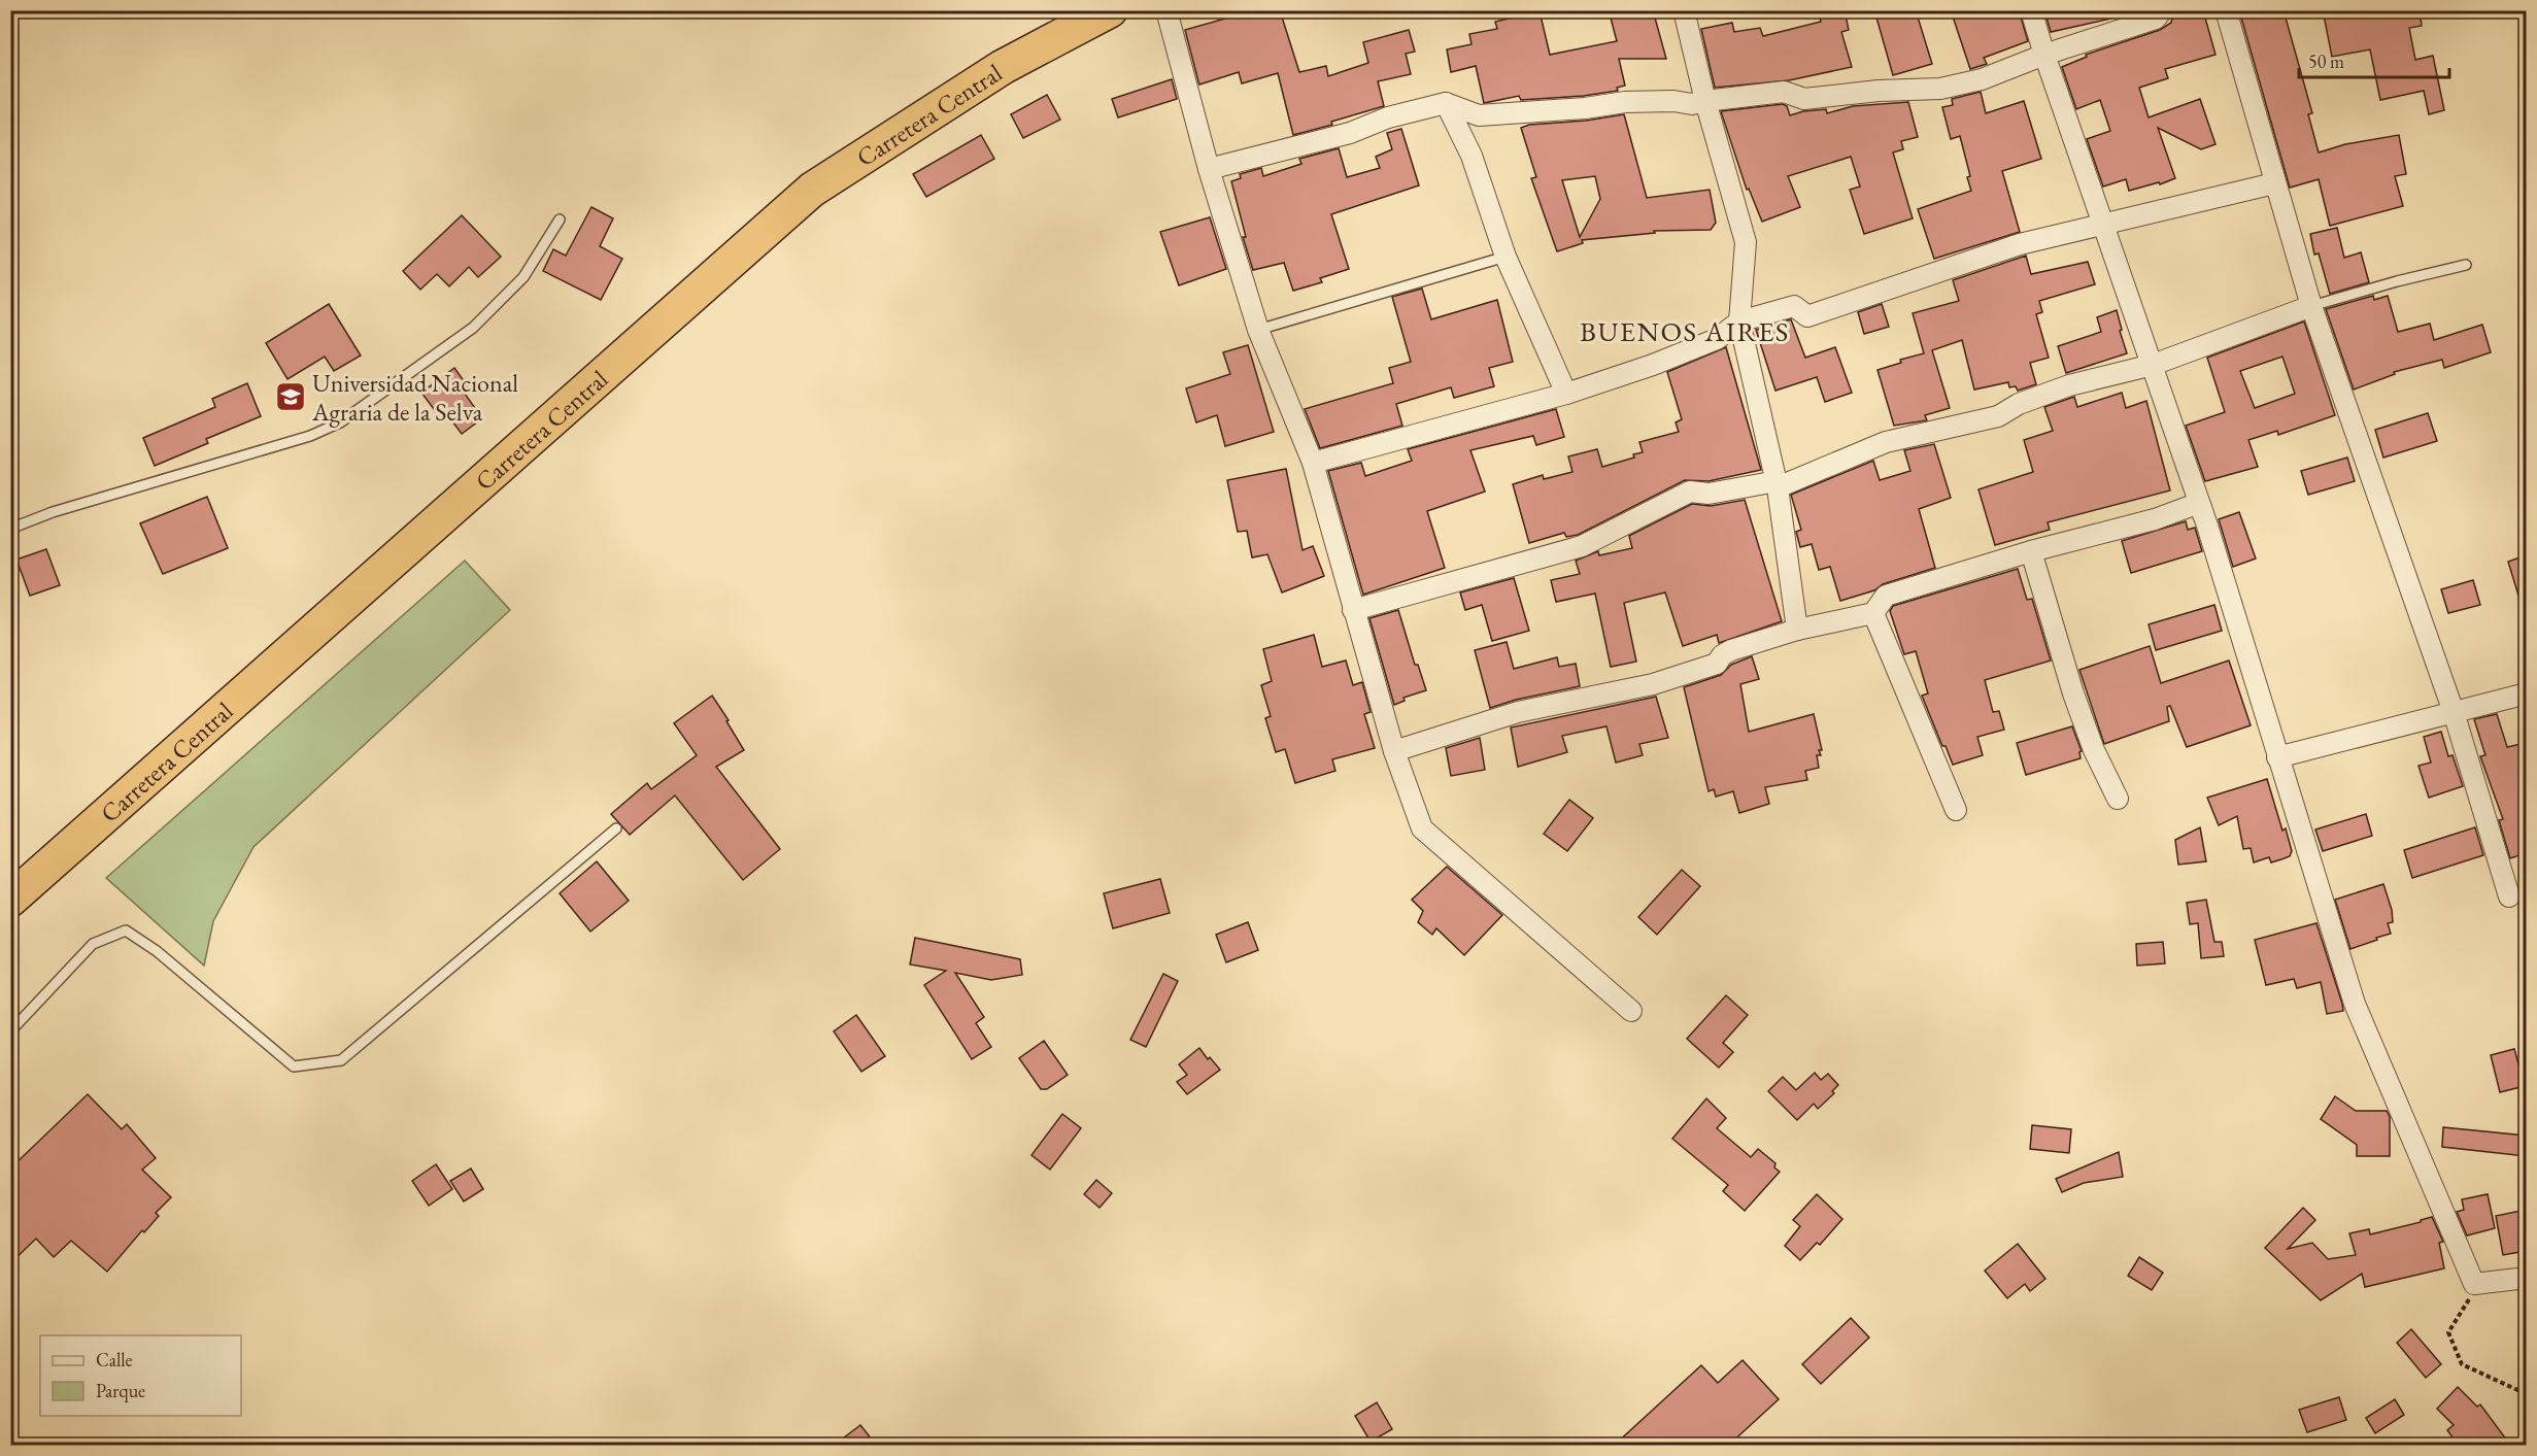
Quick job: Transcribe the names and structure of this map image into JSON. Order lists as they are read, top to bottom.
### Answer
{
  "streets": {
    "highway": ["Carretera Central"]
  },
  "districts": ["BUENOS AIRES"],
  "places": {
    "school or university": ["Universidad Nacional Agraria de la Selva"]
  },
  "legend": ["Calle", "Parque"],
  "scale_bar": "50 m"
}
